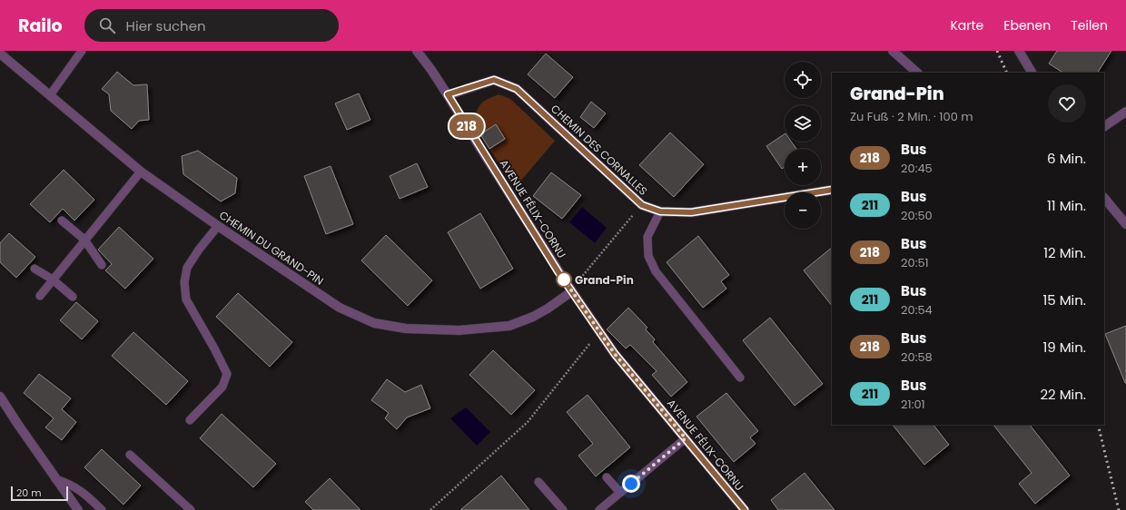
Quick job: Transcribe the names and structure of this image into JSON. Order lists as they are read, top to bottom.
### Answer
{
  "streets": {
    "street": ["CHEMIN DES CORNALLES", "AVENUE FÉLIX-CORNU", "CHEMIN DU GRAND-PIN"]
  },
  "crossings": [
    ["CHEMIN DES CORNALLES", "AVENUE FÉLIX-CORNU"],
    ["AVENUE FÉLIX-CORNU", "CHEMIN DU GRAND-PIN"]
  ],
  "places": ["Grand-Pin"],
  "lines": ["bus line 218"],
  "scale_bar": "20 m",
  "page": {
    "header": "Railo",
    "search": "Hier suchen",
    "nav": ["Karte", "Ebenen", "Teilen"],
    "on_map": "218",
    "map_buttons": ["+", "−"],
    "heading": ["Grand-Pin", "Zu Fuß · 2 Min. · 100 m"],
    "list": [
      {
        "mark": "218",
        "name": "Bus",
        "note": "20:45",
        "value": "6 Min."
      },
      {
        "mark": "211",
        "name": "Bus",
        "note": "20:50",
        "value": "11 Min."
      },
      {
        "mark": "218",
        "name": "Bus",
        "note": "20:51",
        "value": "12 Min."
      },
      {
        "mark": "211",
        "name": "Bus",
        "note": "20:54",
        "value": "15 Min."
      },
      {
        "mark": "218",
        "name": "Bus",
        "note": "20:58",
        "value": "19 Min."
      },
      {
        "mark": "211",
        "name": "Bus",
        "note": "21:01",
        "value": "22 Min."
      }
    ],
    "scale": "20 m"
  }
}
